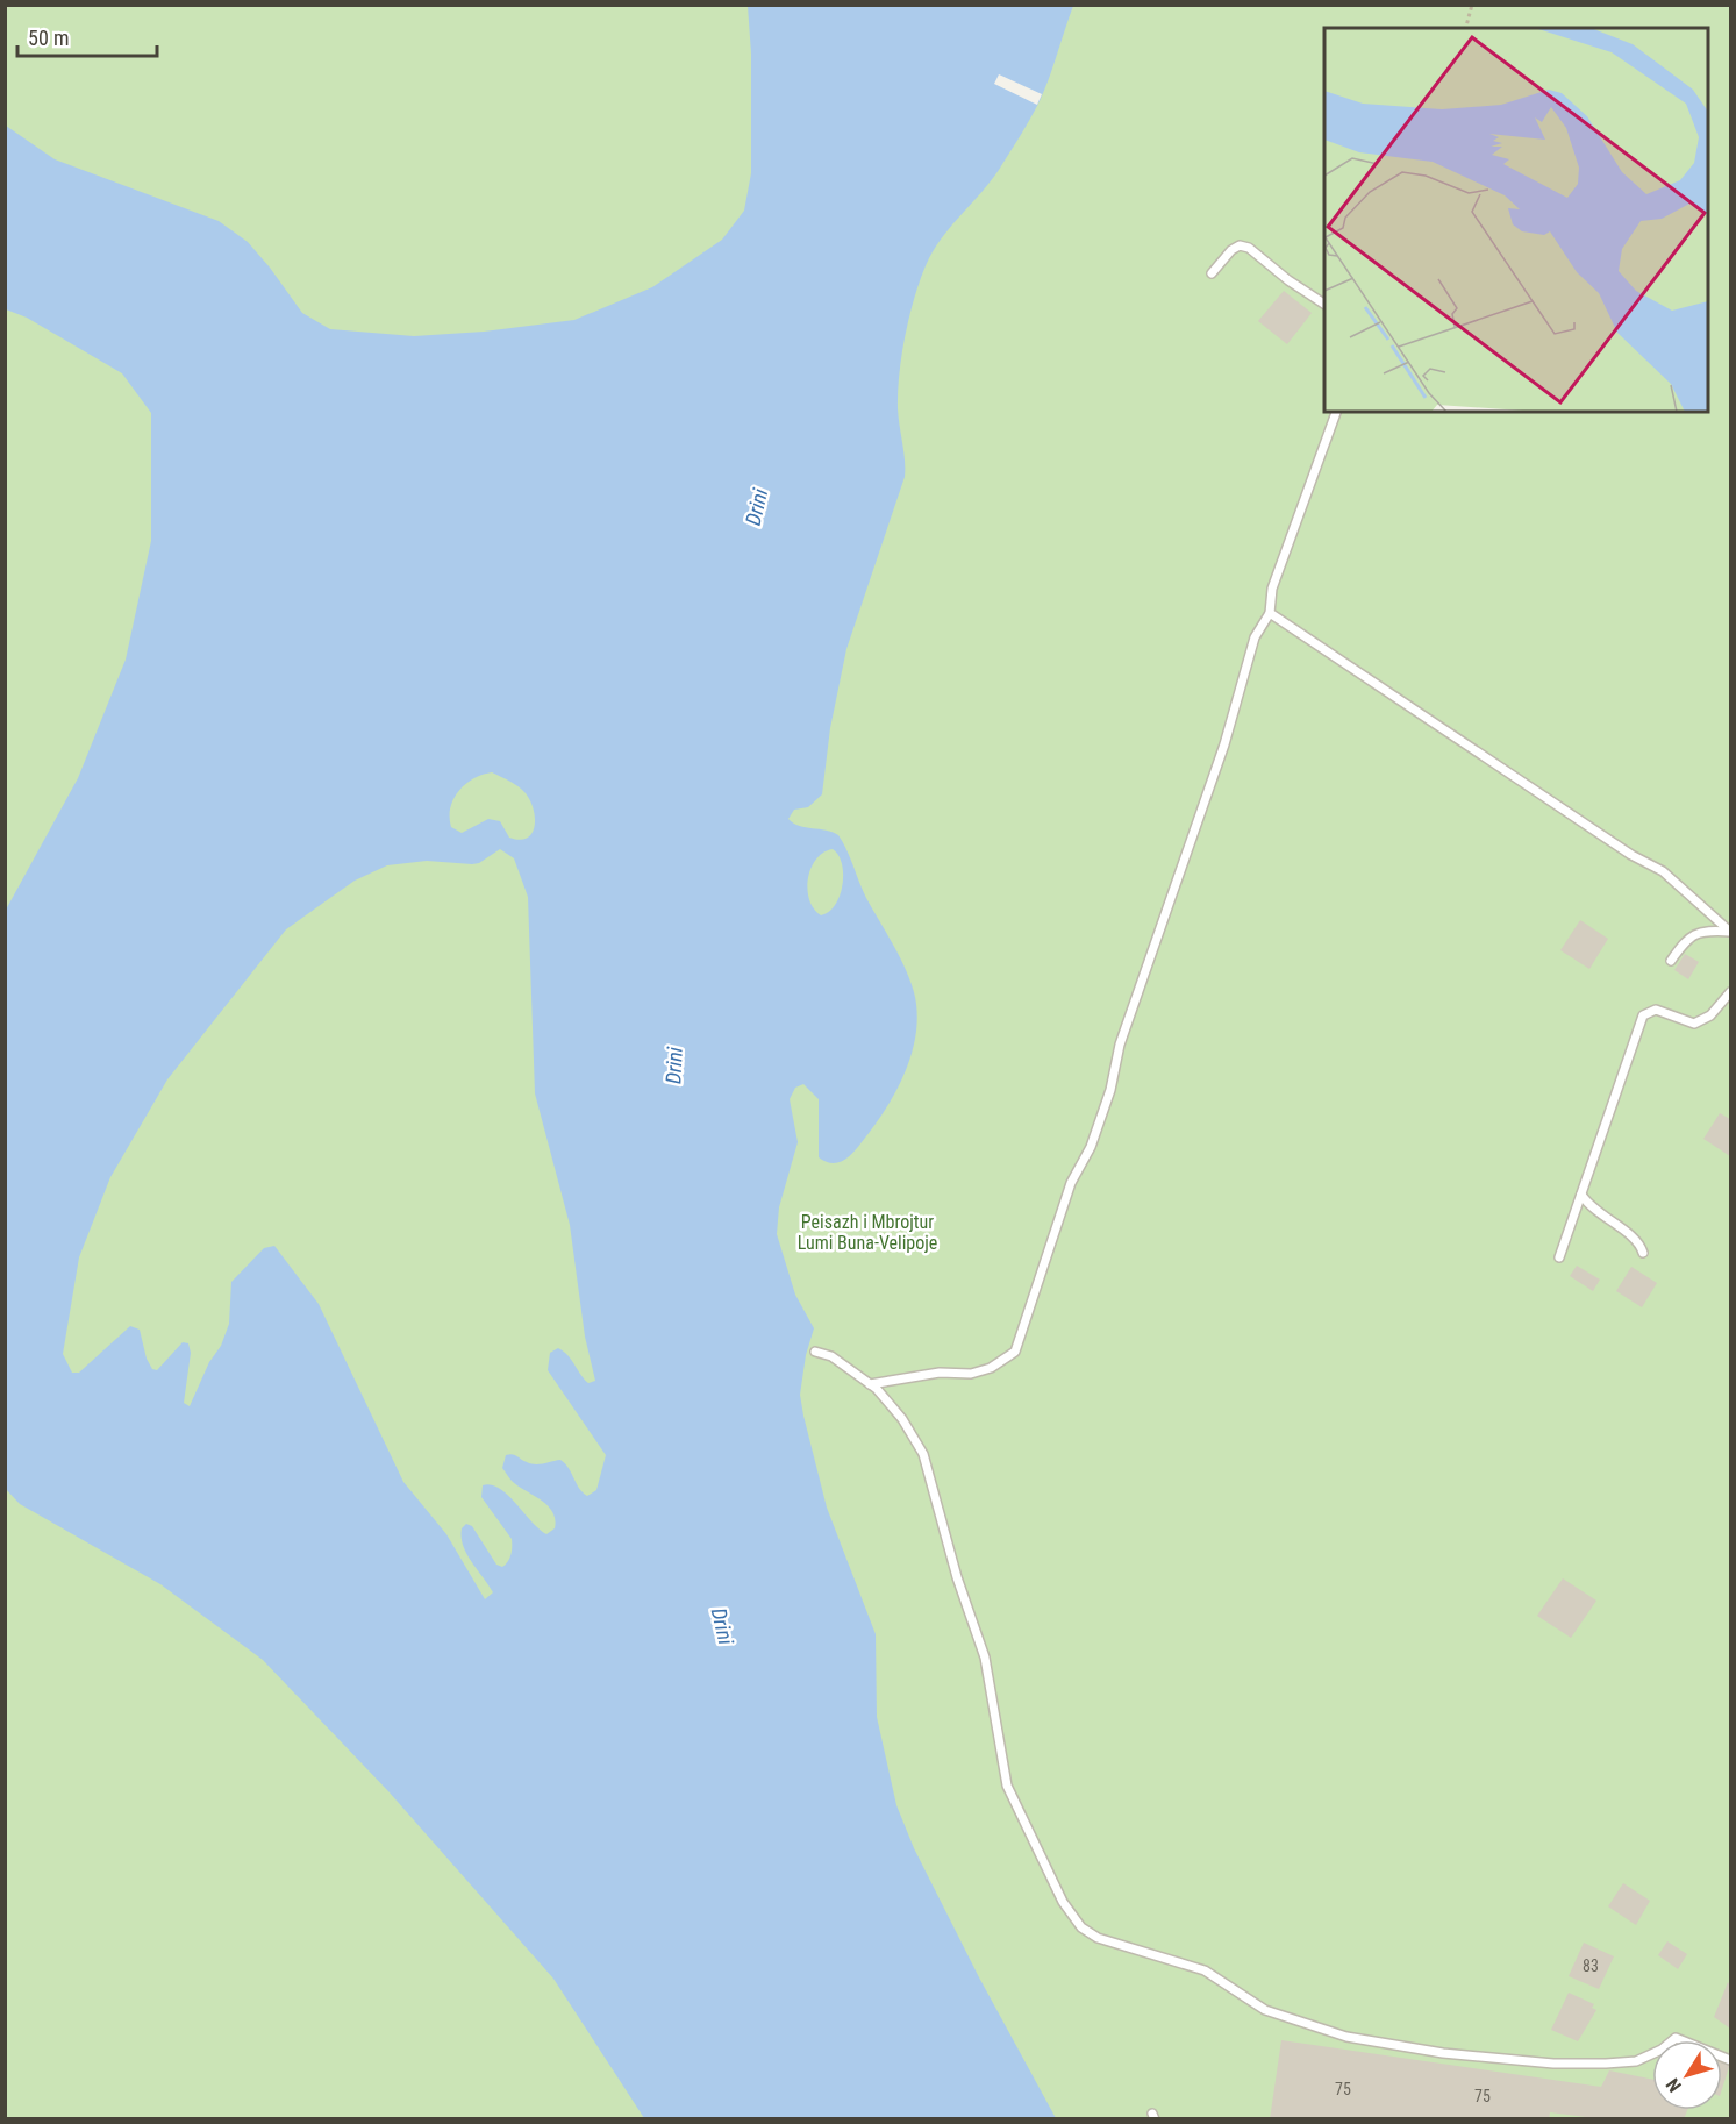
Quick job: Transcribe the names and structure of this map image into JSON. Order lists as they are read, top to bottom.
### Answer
{
  "water": ["Drini"],
  "parks": ["Peisazh i Mbrojtur Lumi Buna-Velipoje"],
  "house_numbers": ["83", "75", "75"],
  "scale_bar": "50 m",
  "north": "bottom left"
}
